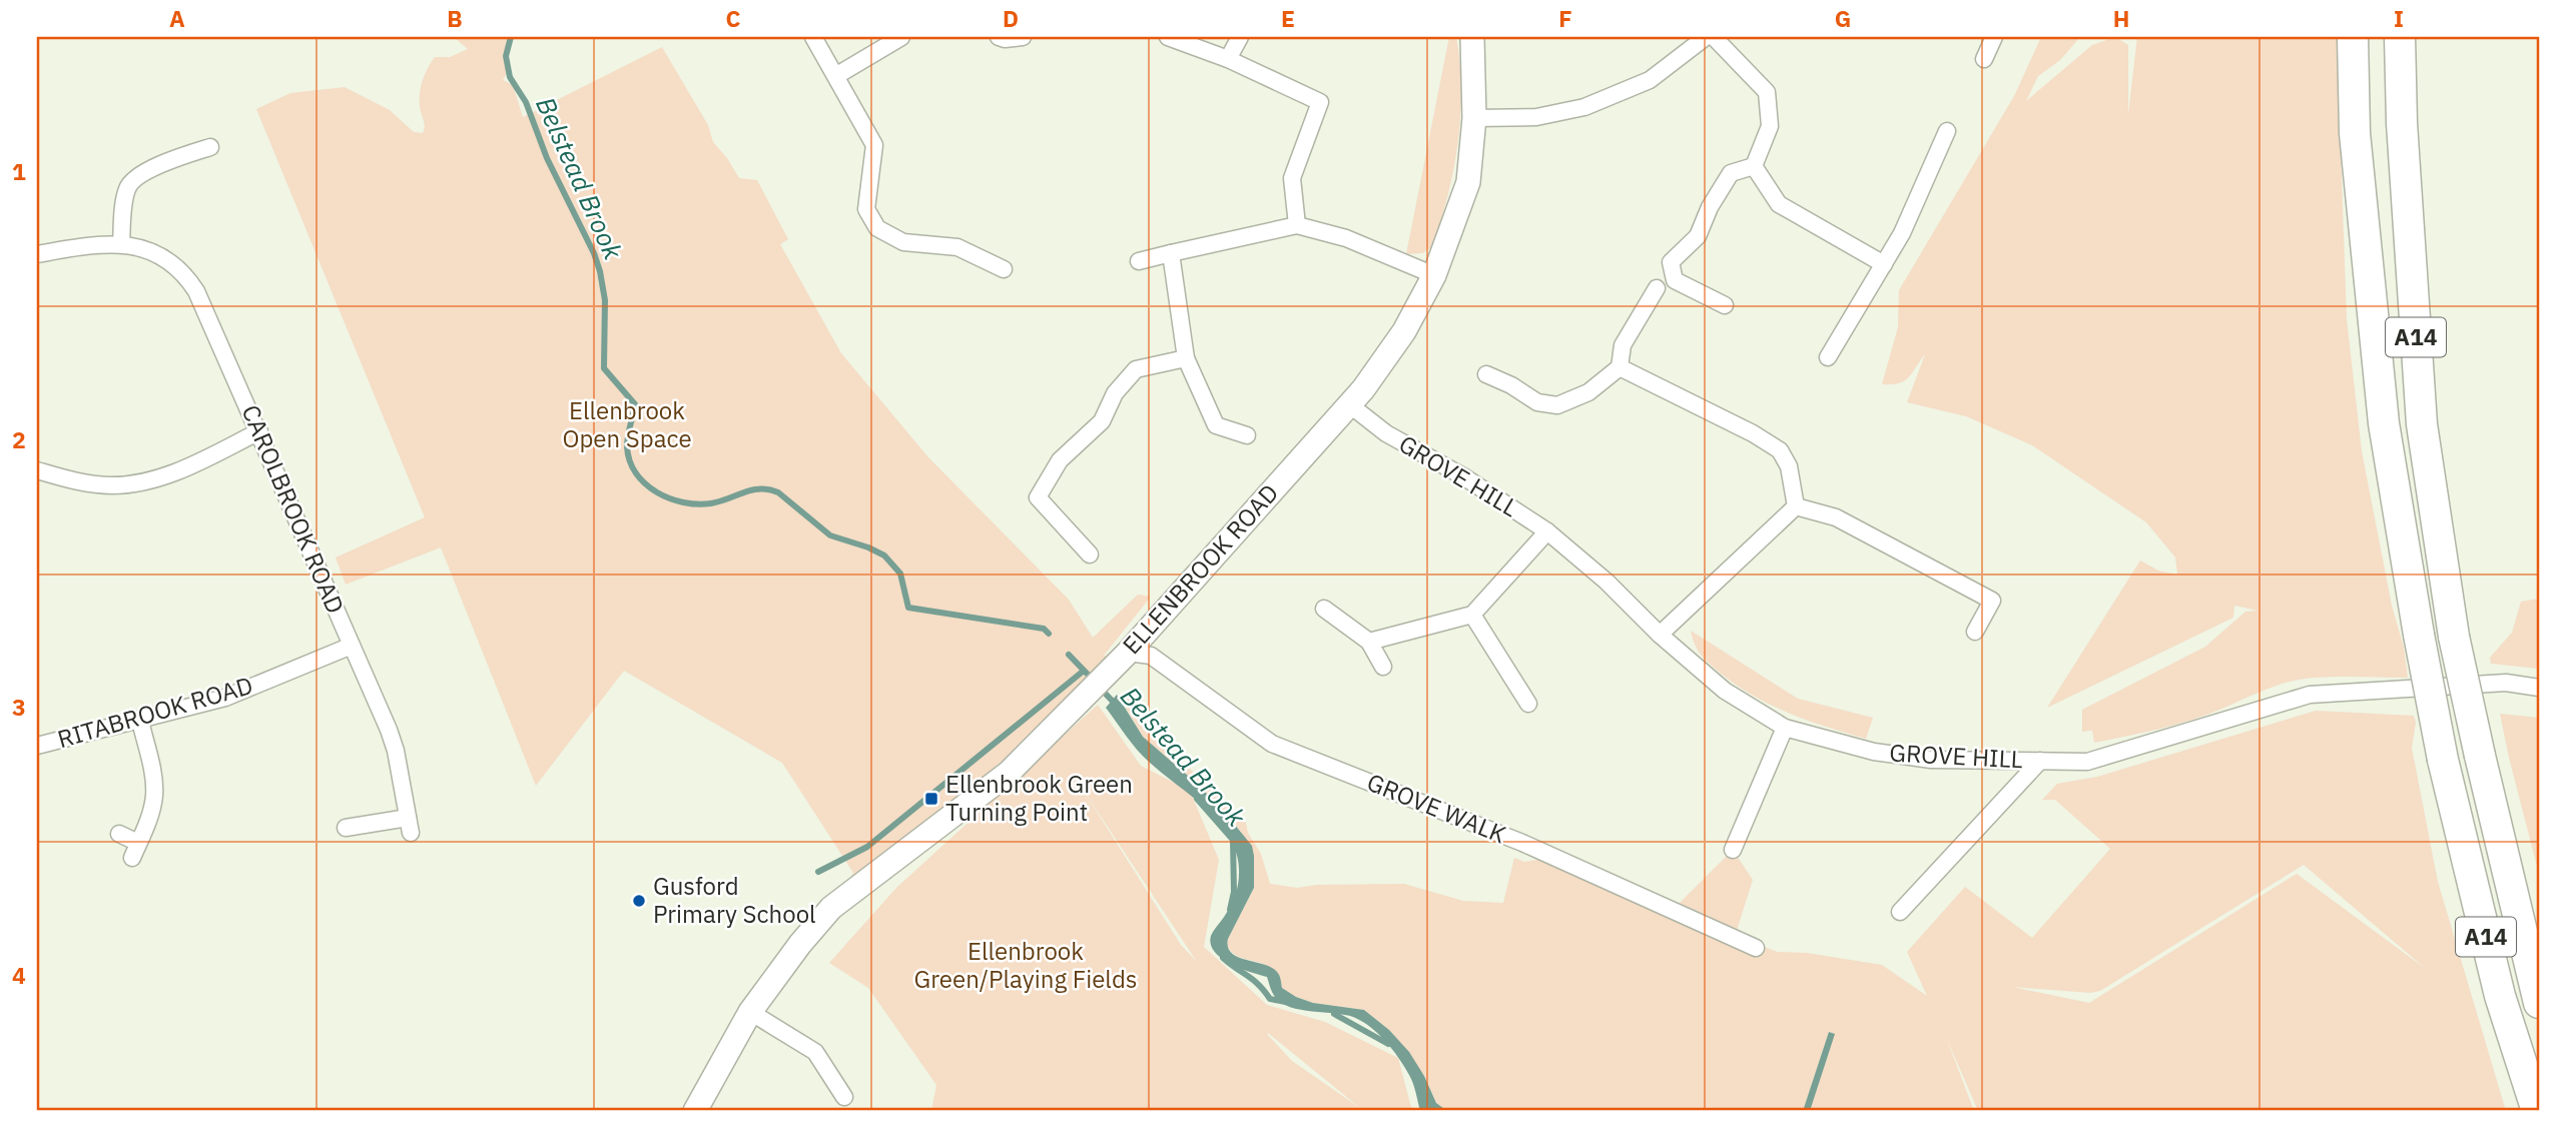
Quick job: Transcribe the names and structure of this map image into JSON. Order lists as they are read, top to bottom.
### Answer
{
  "streets": {
    "highway": ["A14"],
    "street": [
      "GROVE HILL",
      "CAROLBROOK ROAD",
      "ELLENBROOK ROAD",
      "RITABROOK ROAD",
      "GROVE WALK"
    ]
  },
  "crossings": [
    ["GROVE HILL", "ELLENBROOK ROAD"],
    ["CAROLBROOK ROAD", "RITABROOK ROAD"],
    ["ELLENBROOK ROAD", "GROVE WALK"]
  ],
  "water": ["Belstead Brook"],
  "parks": ["Ellenbrook Open Space", "Ellenbrook Green/Playing Fields"],
  "places": {
    "transit": ["Ellenbrook Green Turning Point"],
    "other": ["Gusford Primary School"]
  },
  "grid": {
    "columns": [
      "A",
      "B",
      "C",
      "D",
      "E",
      "F",
      "G",
      "H",
      "I"
    ],
    "rows": [
      "1",
      "2",
      "3",
      "4"
    ]
  }
}
